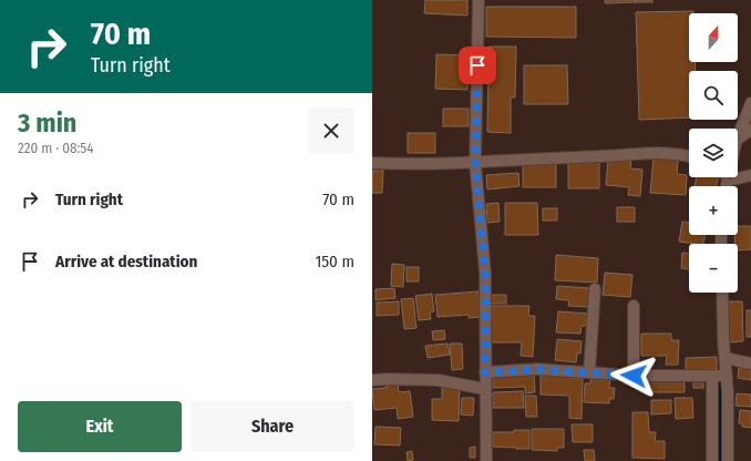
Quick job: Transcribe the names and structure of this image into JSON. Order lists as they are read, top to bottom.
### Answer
{
  "north": "top",
  "page": {
    "turn": ["70 m", "Turn right"],
    "map_buttons": ["+", "−"],
    "heading": ["3 min", "220 m · 08:54"],
    "list": [
      {
        "name": "Turn right",
        "value": "70 m"
      },
      {
        "name": "Arrive at destination",
        "value": "150 m"
      }
    ],
    "buttons": ["Exit", "Share"]
  }
}
